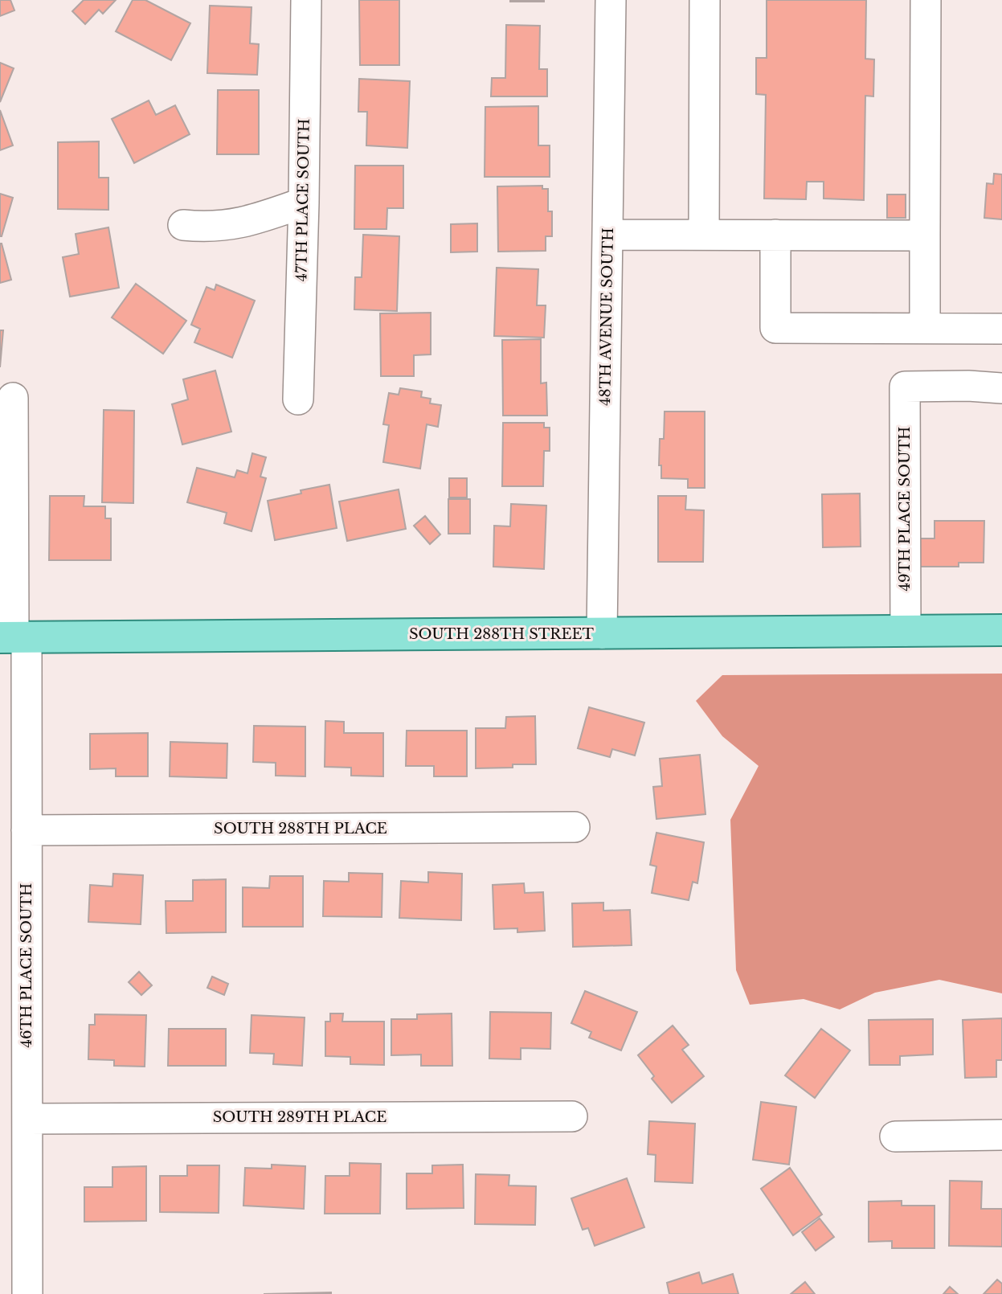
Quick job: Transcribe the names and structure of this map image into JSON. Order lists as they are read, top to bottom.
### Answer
{
  "streets": {
    "main road": ["SOUTH 288TH STREET"],
    "street": [
      "47TH PLACE SOUTH",
      "48TH AVENUE SOUTH",
      "49TH PLACE SOUTH",
      "SOUTH 288TH PLACE",
      "46TH PLACE SOUTH",
      "SOUTH 289TH PLACE"
    ]
  },
  "crossings": [
    ["48TH AVENUE SOUTH", "SOUTH 288TH STREET"],
    ["49TH PLACE SOUTH", "SOUTH 288TH STREET"],
    ["SOUTH 288TH STREET", "46TH PLACE SOUTH"],
    ["SOUTH 288TH PLACE", "46TH PLACE SOUTH"],
    ["46TH PLACE SOUTH", "SOUTH 289TH PLACE"]
  ]
}
